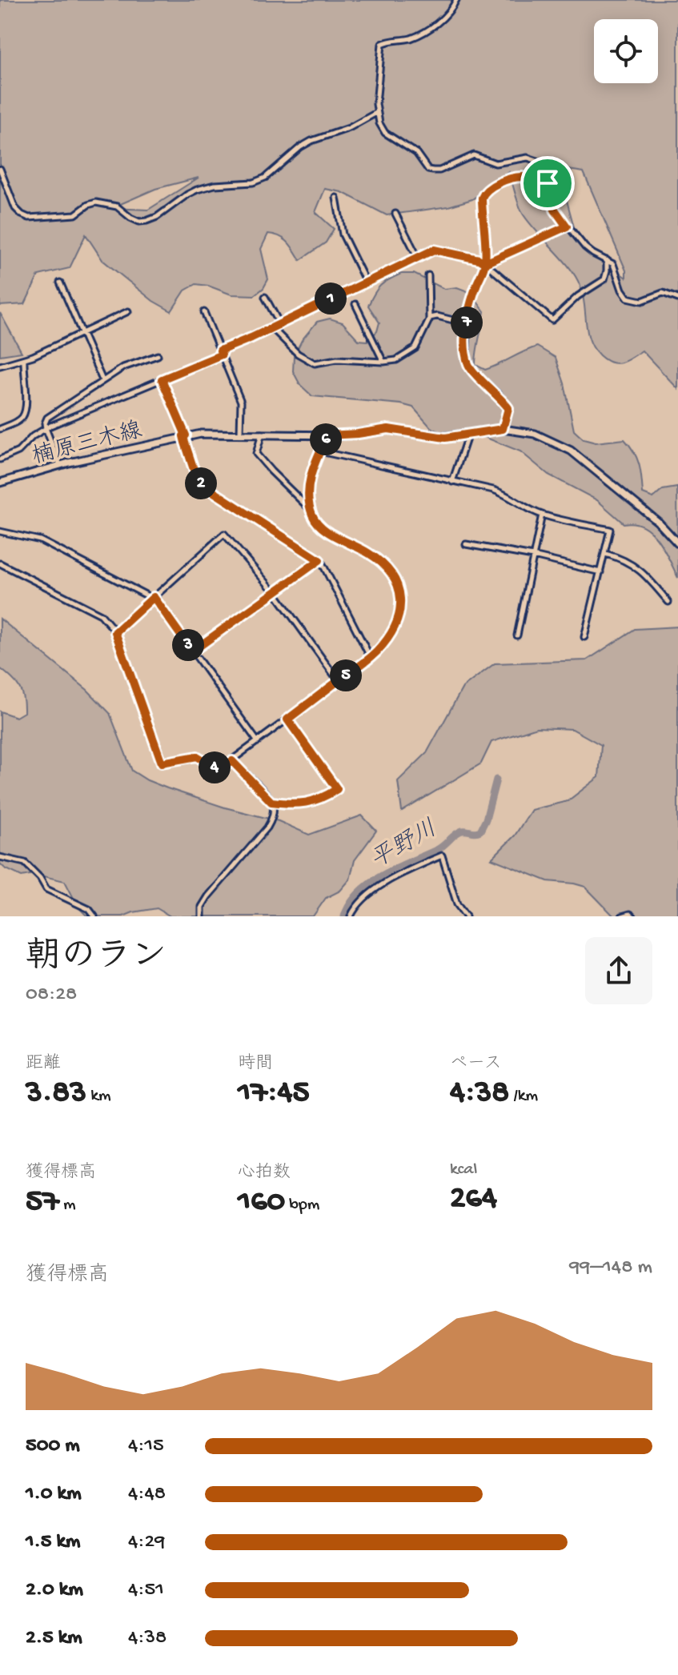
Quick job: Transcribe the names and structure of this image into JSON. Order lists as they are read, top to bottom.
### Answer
{
  "streets": {
    "main road": ["楠原三木線"]
  },
  "water": ["平野川"],
  "page": {
    "pins": [
      "1",
      "7",
      "6",
      "2",
      "3",
      "5",
      "4"
    ],
    "heading": ["朝のラン", "08:28"],
    "stats": [
      ["距離", "3.83 km"],
      ["時間", "17:45"],
      ["ペース", "4:38 /km"],
      ["獲得標高", "57 m"],
      ["心拍数", "160 bpm"],
      ["kcal", "264"]
    ],
    "chart": ["獲得標高", "99–148 m"],
    "list": [
      {
        "name": "500 m",
        "note": "4:15"
      },
      {
        "name": "1.0 km",
        "note": "4:48"
      },
      {
        "name": "1.5 km",
        "note": "4:29"
      },
      {
        "name": "2.0 km",
        "note": "4:51"
      },
      {
        "name": "2.5 km",
        "note": "4:38"
      }
    ]
  }
}
